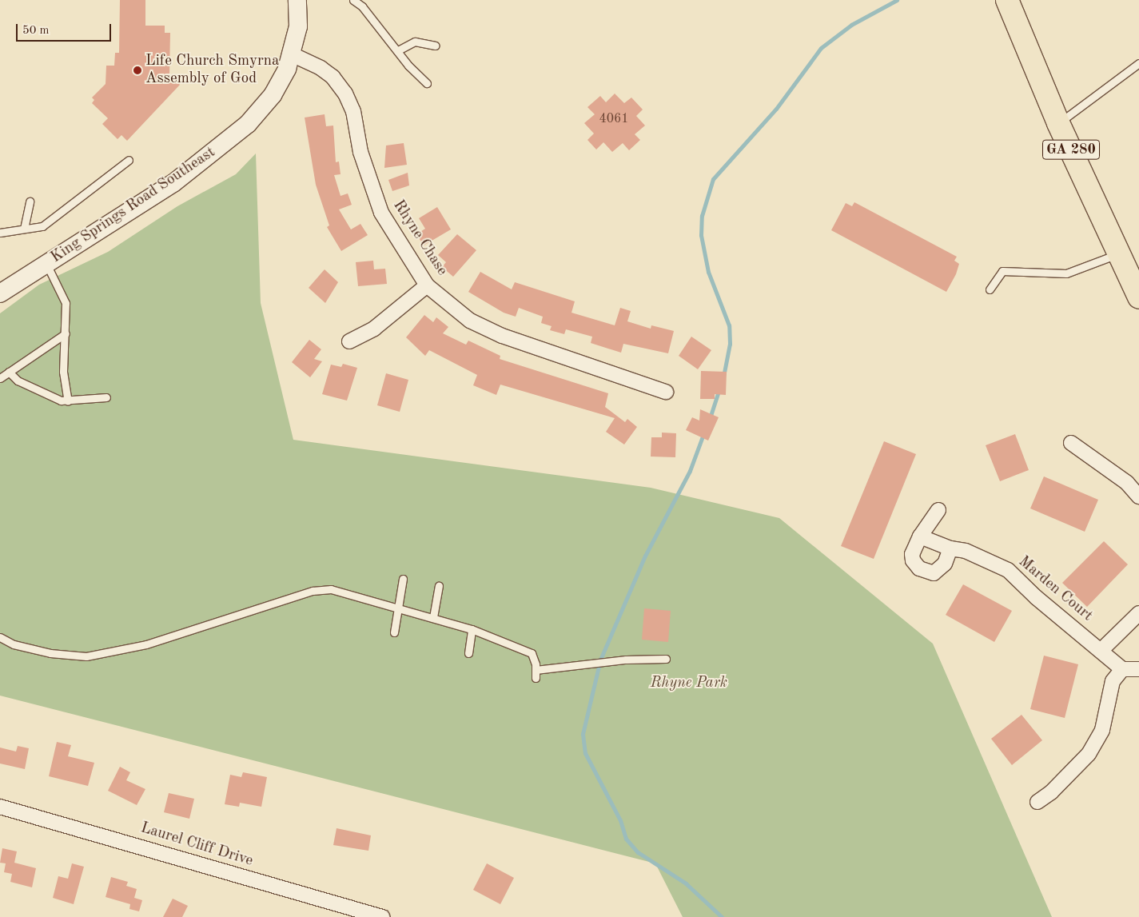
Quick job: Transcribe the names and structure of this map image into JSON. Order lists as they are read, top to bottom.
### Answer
{
  "streets": {
    "main road": ["GA 280"],
    "street": [
      "King Springs Road Southeast",
      "Rhyne Chase",
      "Marden Court",
      "Laurel Cliff Drive"
    ]
  },
  "crossings": [
    ["King Springs Road Southeast", "Rhyne Chase"]
  ],
  "parks": ["Rhyne Park"],
  "places": ["Life Church Smyrna Assembly of God"],
  "house_numbers": ["4061"],
  "scale_bar": "50 m"
}
